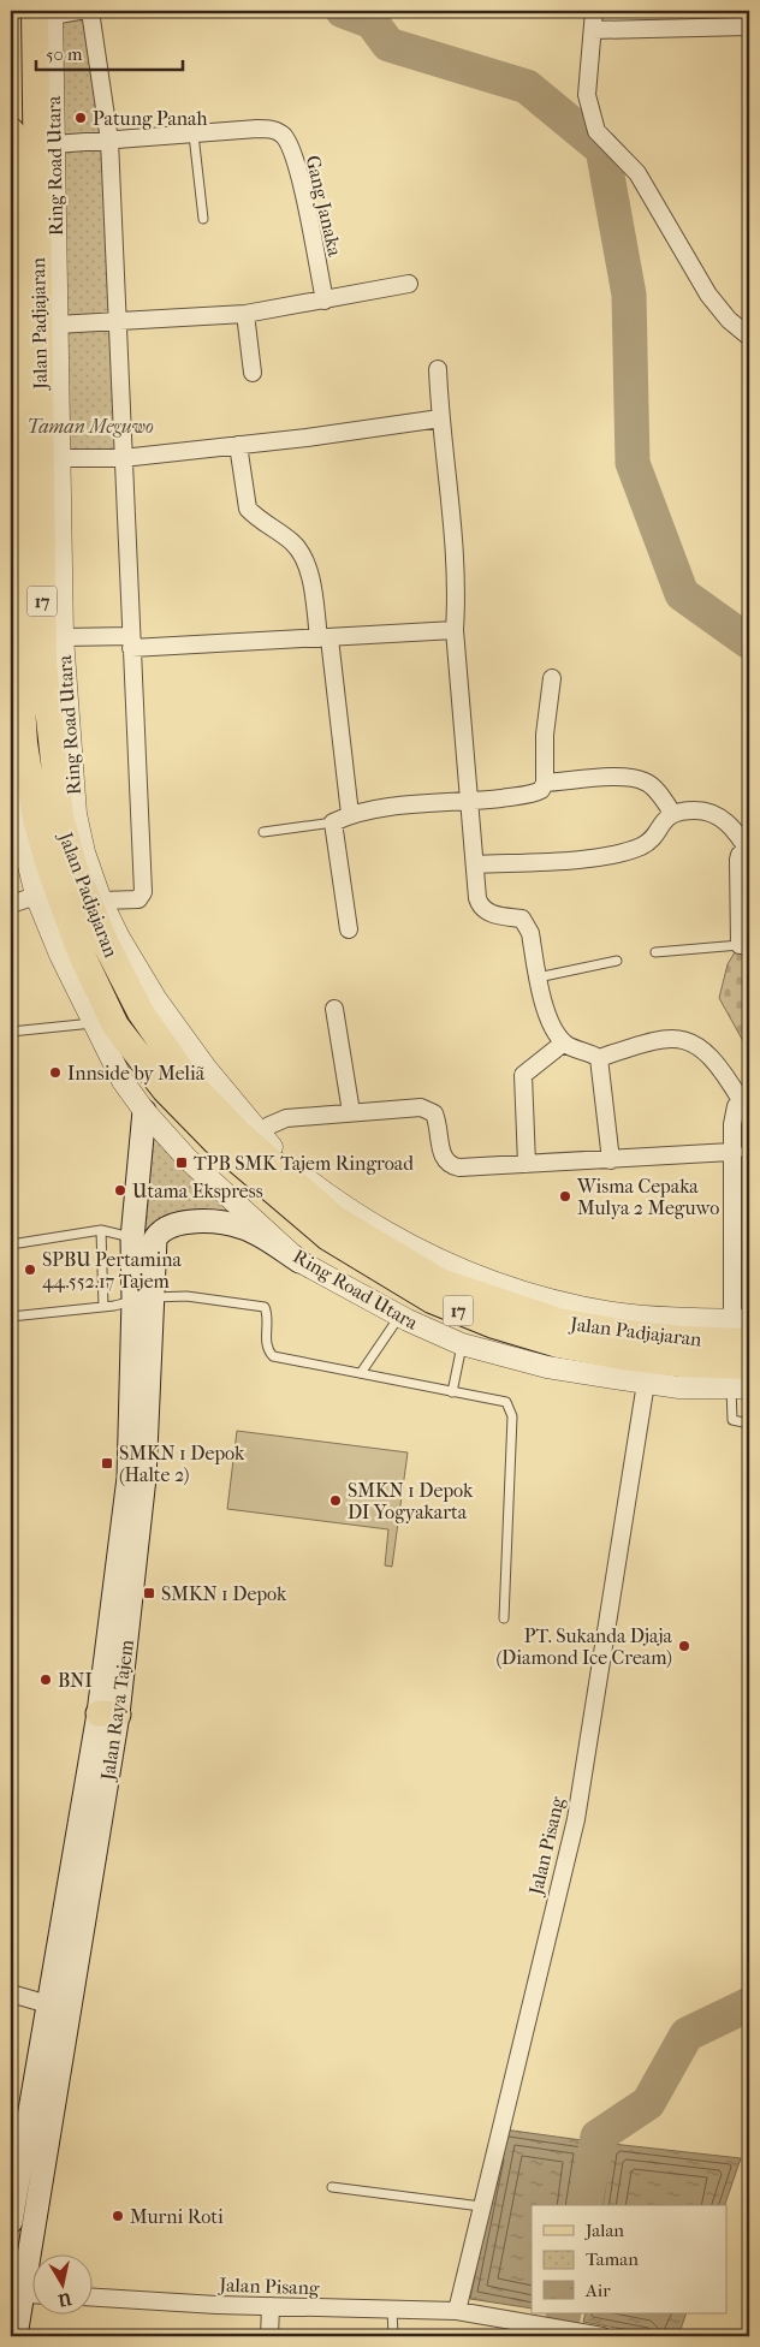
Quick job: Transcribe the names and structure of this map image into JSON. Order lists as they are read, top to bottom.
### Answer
{
  "streets": {
    "highway": ["Jalan Padjajaran", "17"],
    "main road": ["Jalan Raya Tajem"],
    "street": ["Ring Road Utara", "Gang Janaka", "Jalan Pisang"]
  },
  "crossings": [
    ["Ring Road Utara", "Gang Janaka"],
    ["Ring Road Utara", "Jalan Padjajaran"],
    ["Ring Road Utara", "Jalan Raya Tajem"],
    ["Ring Road Utara", "Jalan Pisang"]
  ],
  "parks": ["Taman Meguwo"],
  "places": {
    "other": [
      "Patung Panah",
      "Innside by Meliã",
      "Utama Ekspress",
      "Wisma Cepaka Mulya 2 Meguwo",
      "SPBU Pertamina 44.552.17 Tajem",
      "SMKN 1 Depok DI Yogyakarta",
      "PT. Sukanda Djaja (Diamond Ice Cream)",
      "BNI",
      "Murni Roti"
    ],
    "transit": ["TPB SMK Tajem Ringroad", "SMKN 1 Depok (Halte 2)", "SMKN 1 Depok"]
  },
  "legend": ["Jalan", "Taman", "Air"],
  "scale_bar": "50 m",
  "north": "bottom"
}
